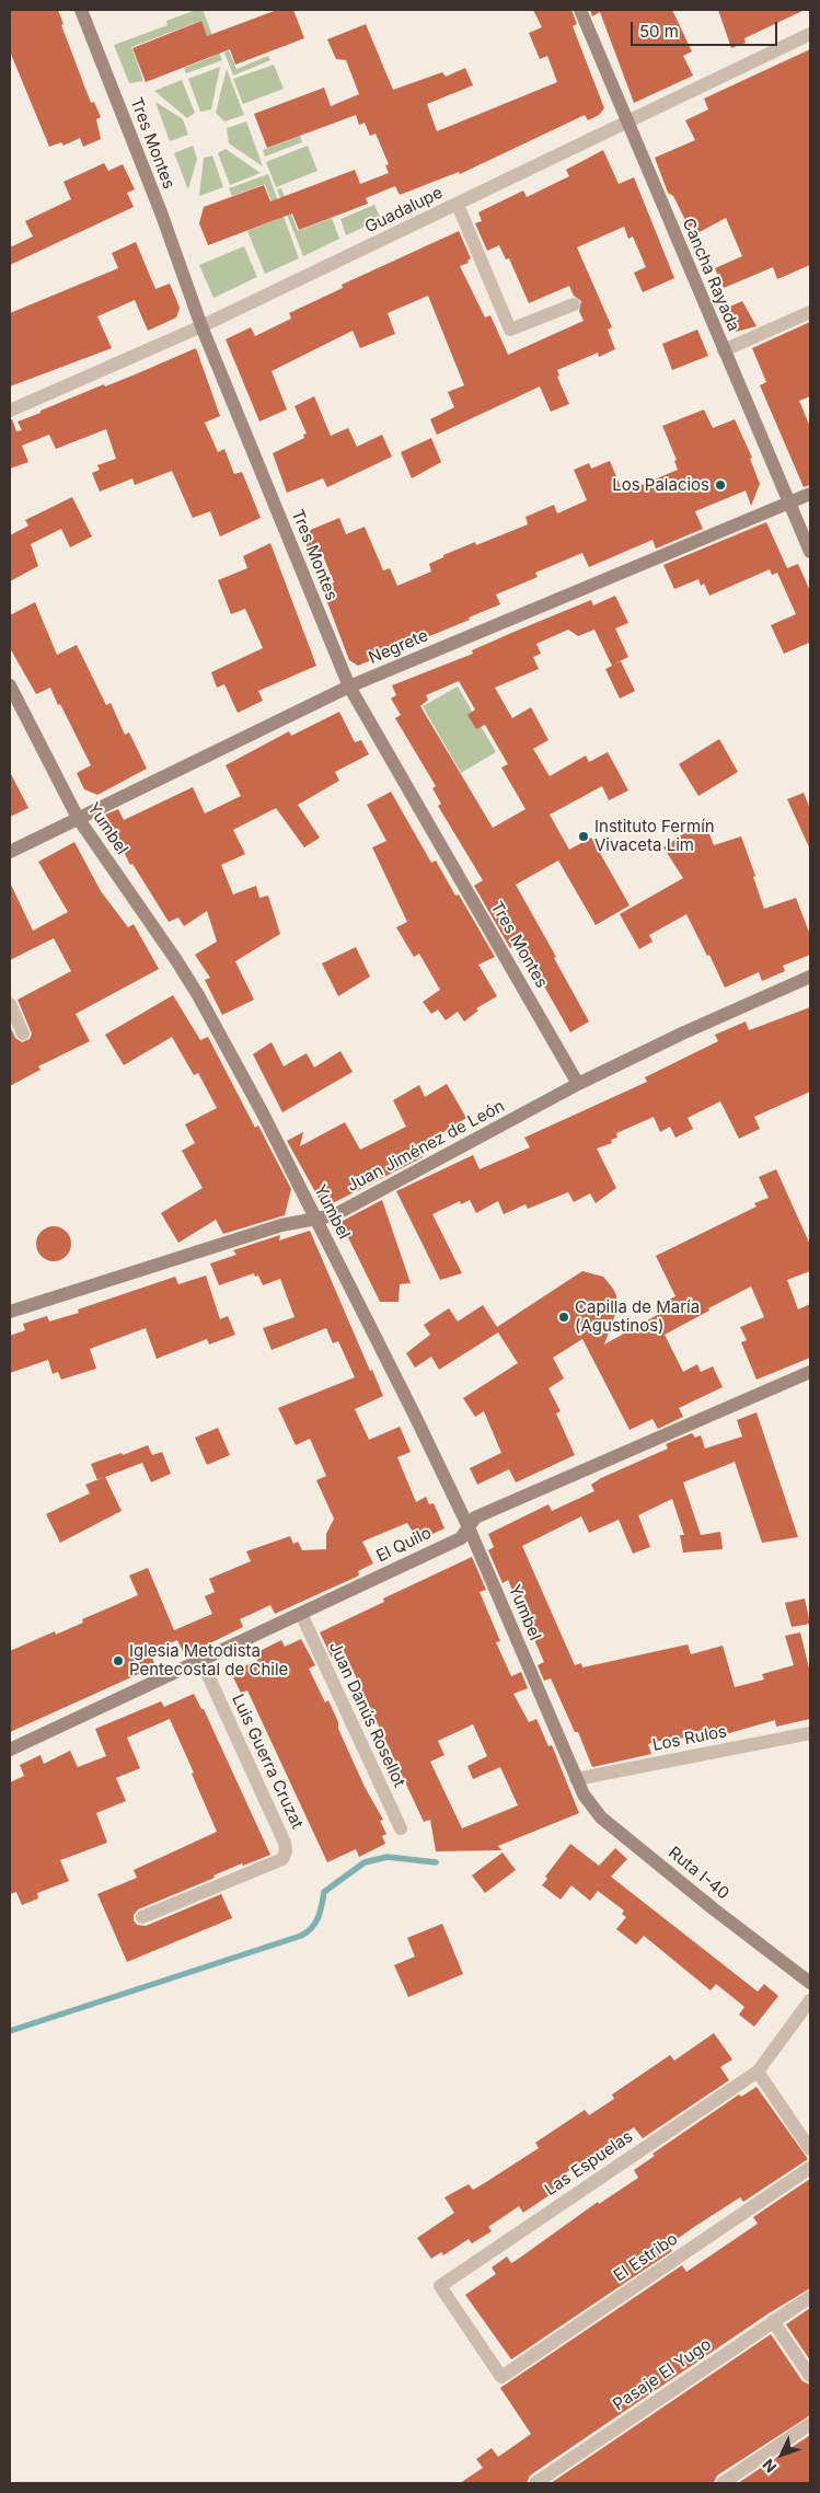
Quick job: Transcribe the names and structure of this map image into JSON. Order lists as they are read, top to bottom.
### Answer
{
  "streets": {
    "street": [
      "Tres Montes",
      "Guadalupe",
      "Cancha Rayada",
      "Negrete",
      "Yumbel",
      "Juan Jiménez de León",
      "El Quilo",
      "Juan Danús Rosellot",
      "Los Rulos",
      "Luis Guerra Cruzat",
      "Ruta I-40",
      "Las Espuelas",
      "El Estribo",
      "Pasaje El Yugo"
    ]
  },
  "crossings": [
    ["Tres Montes", "Guadalupe"],
    ["Tres Montes", "Negrete"],
    ["Tres Montes", "Juan Jiménez de León"],
    ["Guadalupe", "Cancha Rayada"],
    ["Cancha Rayada", "Negrete"],
    ["Negrete", "Yumbel"],
    ["Yumbel", "Juan Jiménez de León"],
    ["Yumbel", "El Quilo"],
    ["Yumbel", "Los Rulos"],
    ["Yumbel", "Ruta I-40"],
    ["El Quilo", "Juan Danús Rosellot"],
    ["El Quilo", "Luis Guerra Cruzat"],
    ["Los Rulos", "Ruta I-40"],
    ["Las Espuelas", "El Estribo"]
  ],
  "places": [
    "Los Palacios",
    "Instituto Fermín Vivaceta Lim",
    "Capilla de María (Agustinos)",
    "Iglesia Metodista Pentecostal de Chile"
  ],
  "scale_bar": "50 m",
  "north": "bottom left"
}
